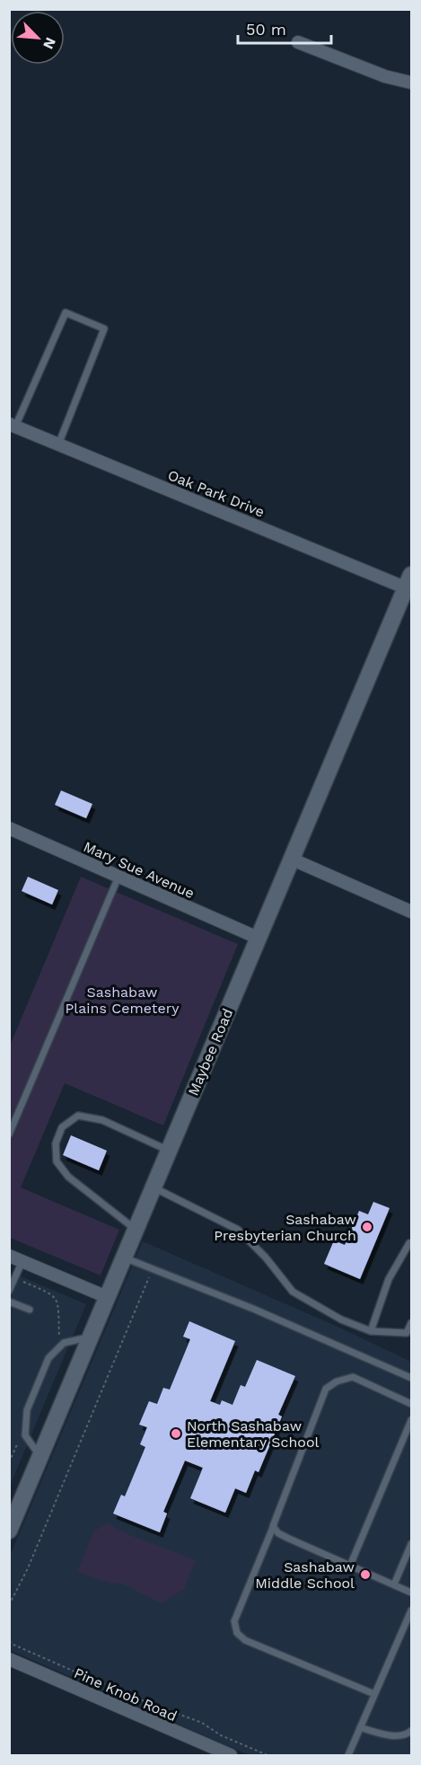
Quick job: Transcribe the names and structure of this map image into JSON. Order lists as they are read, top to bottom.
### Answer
{
  "streets": {
    "main road": ["Maybee Road"],
    "street": ["Oak Park Drive", "Mary Sue Avenue", "Pine Knob Road"]
  },
  "crossings": [
    ["Oak Park Drive", "Maybee Road"],
    ["Mary Sue Avenue", "Maybee Road"]
  ],
  "parks": ["Sashabaw Plains Cemetery"],
  "places": ["Sashabaw Presbyterian Church", "North Sashabaw Elementary School", "Sashabaw Middle School"],
  "scale_bar": "50 m",
  "north": "bottom right"
}
